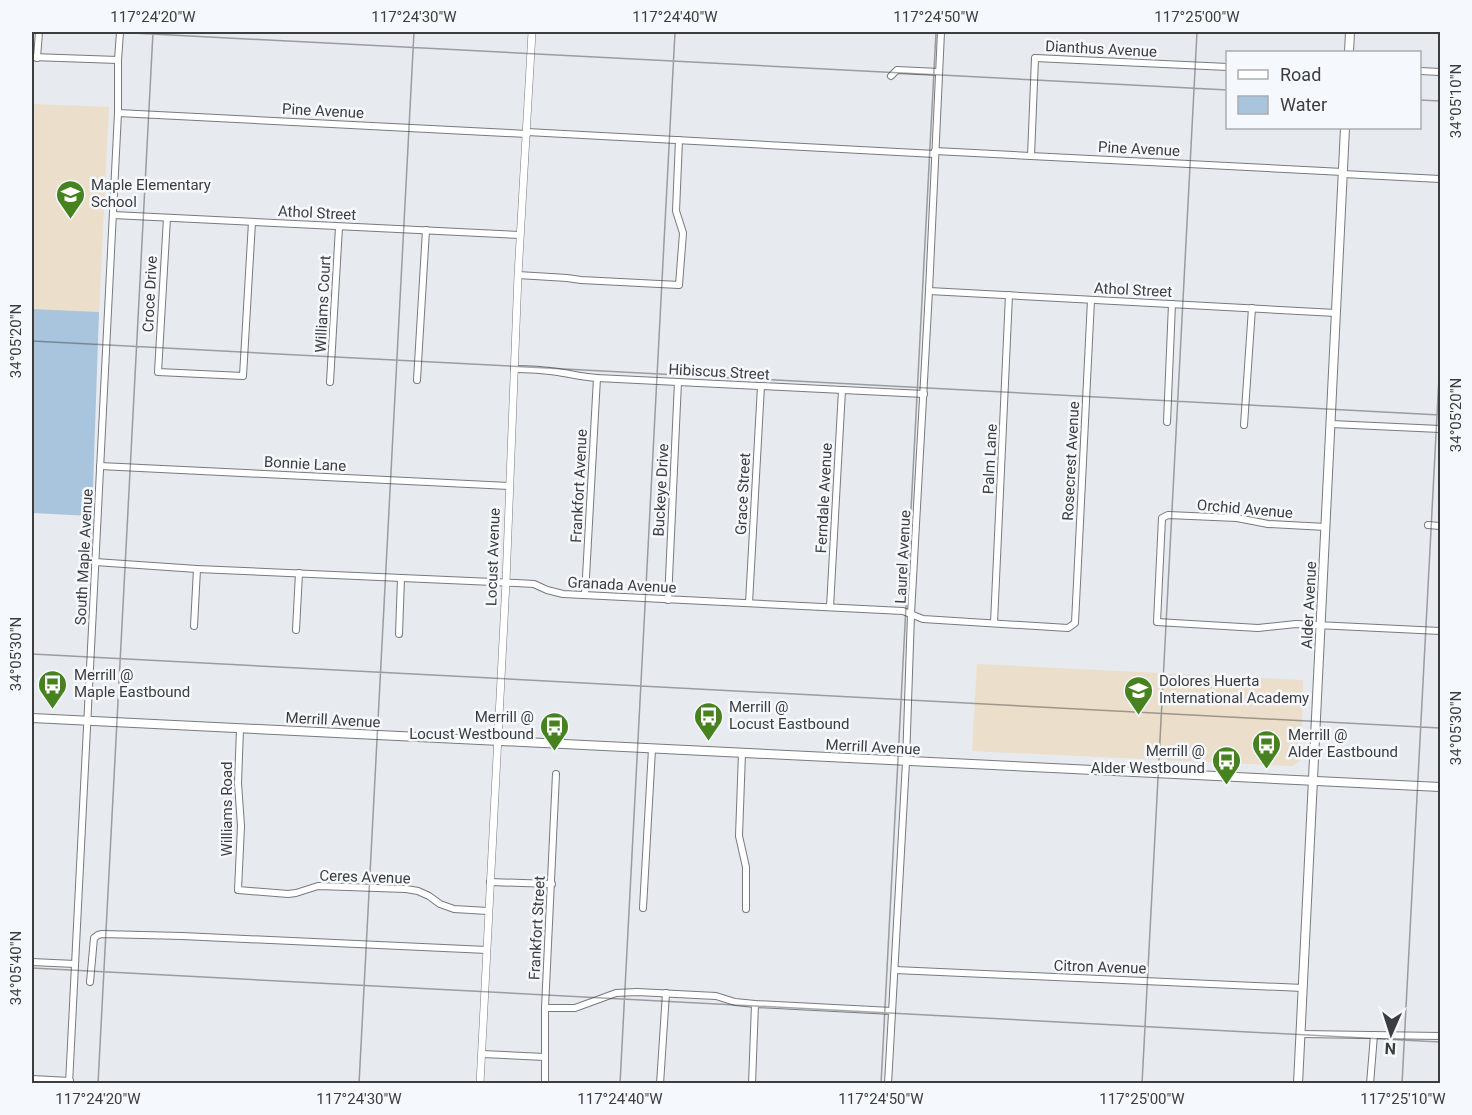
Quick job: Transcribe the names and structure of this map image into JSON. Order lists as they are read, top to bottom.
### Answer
{
  "streets": {
    "main road": ["Alder Avenue", "Merrill Avenue"],
    "street": [
      "Dianthus Avenue",
      "Pine Avenue",
      "Athol Street",
      "Croce Drive",
      "Williams Court",
      "Hibiscus Street",
      "Palm Lane",
      "Rosecrest Avenue",
      "Bonnie Lane",
      "Frankfort Avenue",
      "Buckeye Drive",
      "Grace Street",
      "Ferndale Avenue",
      "Orchid Avenue",
      "South Maple Avenue",
      "Locust Avenue",
      "Laurel Avenue",
      "Granada Avenue",
      "Williams Road",
      "Ceres Avenue",
      "Frankfort Street",
      "Citron Avenue"
    ]
  },
  "crossings": [
    ["Dianthus Avenue", "Pine Avenue"],
    ["Pine Avenue", "South Maple Avenue"],
    ["Pine Avenue", "Locust Avenue"],
    ["Pine Avenue", "Laurel Avenue"],
    ["Pine Avenue", "Alder Avenue"],
    ["Athol Street", "Croce Drive"],
    ["Athol Street", "Williams Court"],
    ["Athol Street", "Palm Lane"],
    ["Athol Street", "Rosecrest Avenue"],
    ["Athol Street", "South Maple Avenue"],
    ["Athol Street", "Locust Avenue"],
    ["Athol Street", "Laurel Avenue"],
    ["Athol Street", "Alder Avenue"],
    ["Hibiscus Street", "Frankfort Avenue"],
    ["Hibiscus Street", "Buckeye Drive"],
    ["Hibiscus Street", "Grace Street"],
    ["Hibiscus Street", "Ferndale Avenue"],
    ["Hibiscus Street", "Locust Avenue"],
    ["Hibiscus Street", "Laurel Avenue"],
    ["Palm Lane", "Granada Avenue"],
    ["Rosecrest Avenue", "Granada Avenue"],
    ["Bonnie Lane", "South Maple Avenue"],
    ["Bonnie Lane", "Locust Avenue"],
    ["Frankfort Avenue", "Granada Avenue"],
    ["Buckeye Drive", "Granada Avenue"],
    ["Grace Street", "Granada Avenue"],
    ["Ferndale Avenue", "Granada Avenue"],
    ["Orchid Avenue", "Alder Avenue"],
    ["South Maple Avenue", "Granada Avenue"],
    ["South Maple Avenue", "Merrill Avenue"],
    ["Locust Avenue", "Granada Avenue"],
    ["Locust Avenue", "Merrill Avenue"],
    ["Locust Avenue", "Ceres Avenue"],
    ["Laurel Avenue", "Granada Avenue"],
    ["Laurel Avenue", "Merrill Avenue"],
    ["Laurel Avenue", "Citron Avenue"],
    ["Alder Avenue", "Merrill Avenue"],
    ["Alder Avenue", "Citron Avenue"],
    ["Merrill Avenue", "Williams Road"],
    ["Williams Road", "Ceres Avenue"]
  ],
  "places": {
    "school or university": ["Maple Elementary School", "Dolores Huerta International Academy"],
    "bus stop": [
      "Merrill @ Maple Eastbound",
      "Merrill @ Locust Eastbound",
      "Merrill @ Locust Westbound",
      "Merrill @ Alder Eastbound",
      "Merrill @ Alder Westbound"
    ]
  },
  "legend": ["Road", "Water"],
  "north": "bottom",
  "coordinates": [
    "117°24'20\"W",
    "117°24'30\"W",
    "117°24'40\"W",
    "117°24'50\"W",
    "117°25'00\"W",
    "34°05'10\"N",
    "34°05'20\"N",
    "34°05'30\"N",
    "34°05'40\"N",
    "117°25'10\"W"
  ]
}
